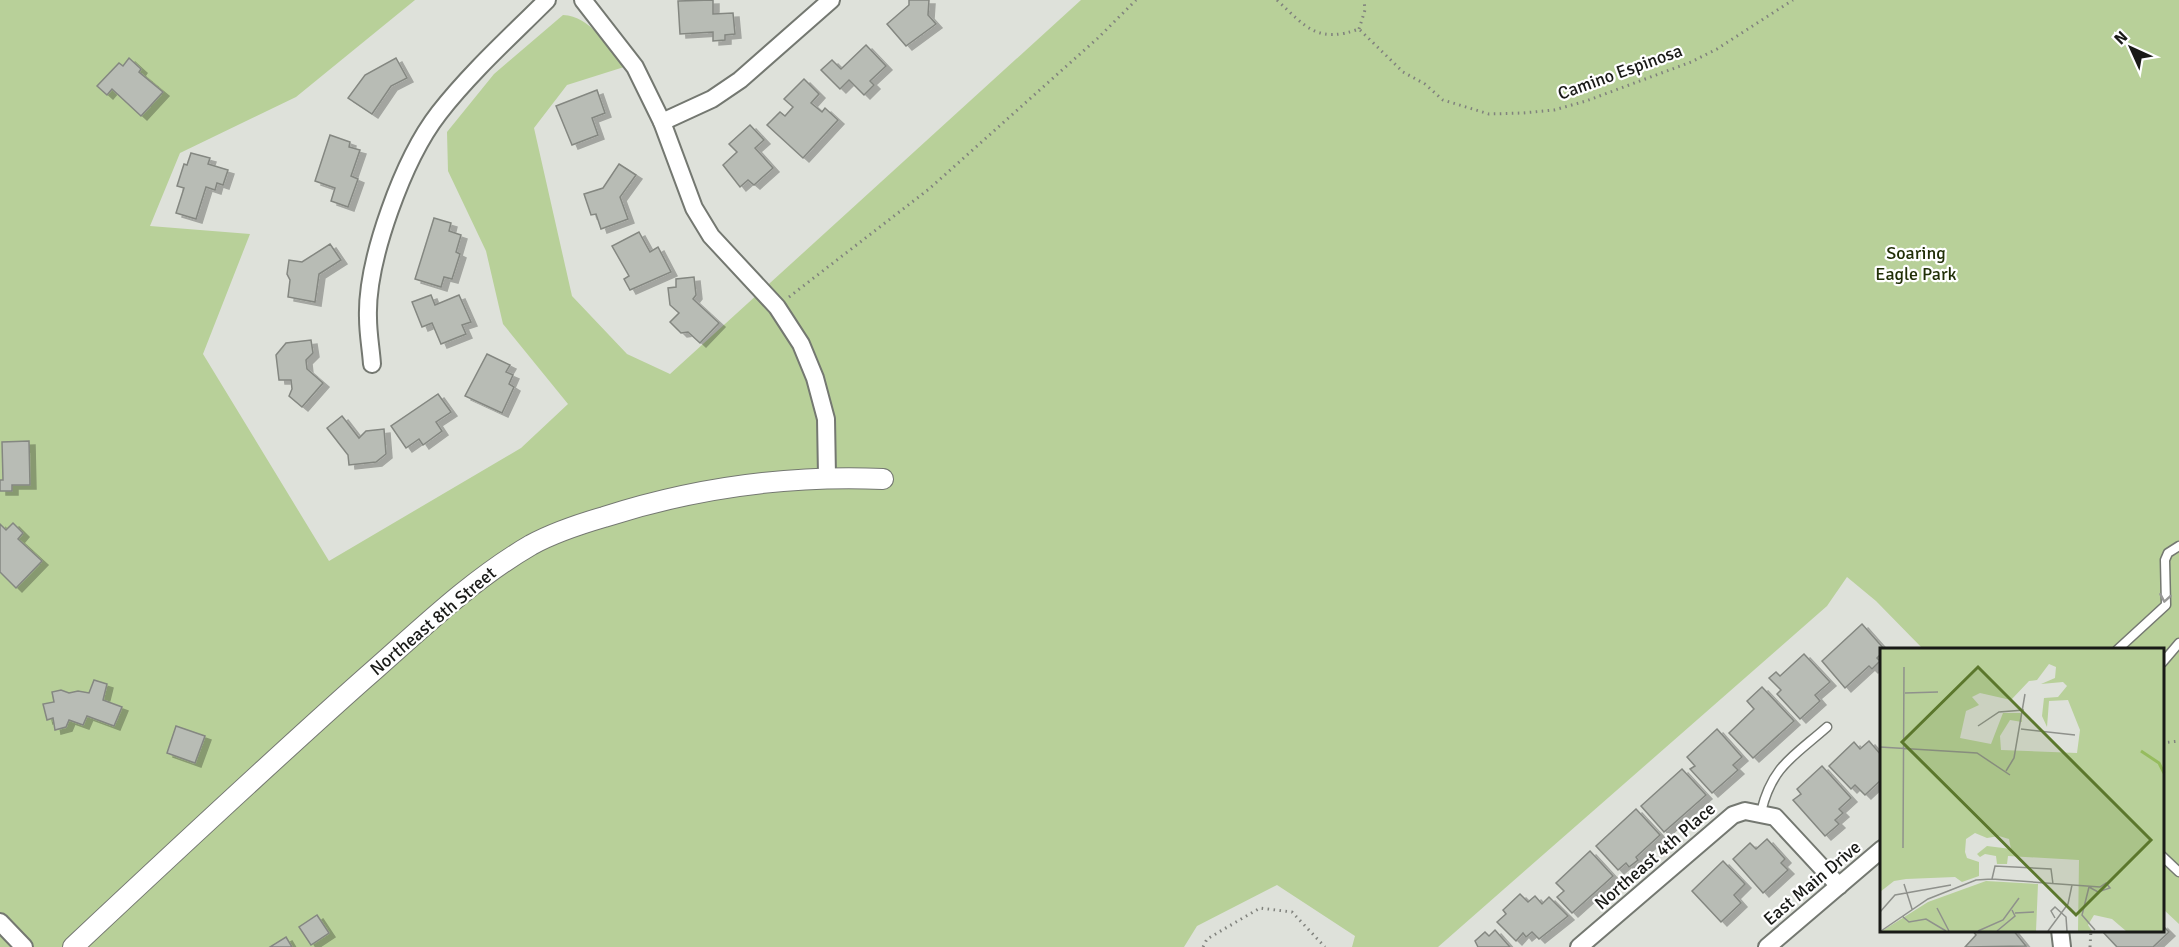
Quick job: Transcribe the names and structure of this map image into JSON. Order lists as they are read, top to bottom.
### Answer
{
  "streets": {
    "street": ["Northeast 8th Street", "Northeast 4th Place", "East Main Drive"],
    "path": ["Camino Espinosa"]
  },
  "parks": ["Soaring Eagle Park"],
  "north": "top left"
}
